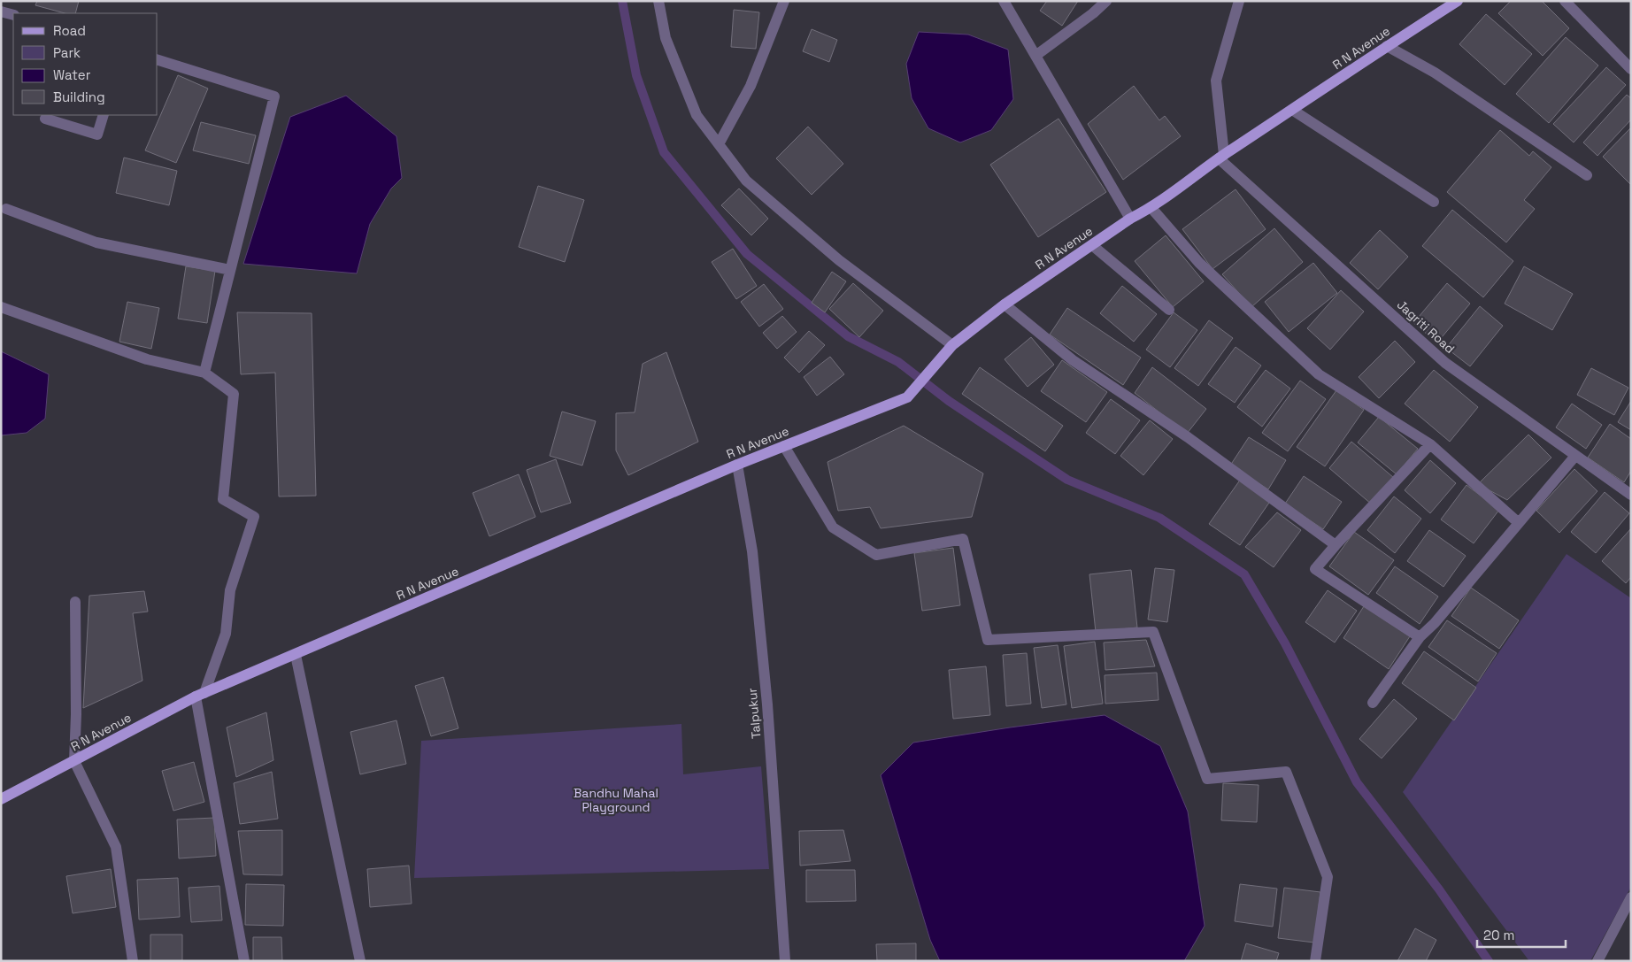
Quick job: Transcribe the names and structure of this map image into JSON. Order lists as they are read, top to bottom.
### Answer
{
  "streets": {
    "main road": ["R N Avenue"],
    "street": ["Jagriti Road", "Talpukur"]
  },
  "crossings": [
    ["R N Avenue", "Jagriti Road"],
    ["R N Avenue", "Talpukur"]
  ],
  "parks": ["Bandhu Mahal Playground"],
  "legend": [
    "Road",
    "Park",
    "Water",
    "Building"
  ],
  "scale_bar": "20 m"
}
